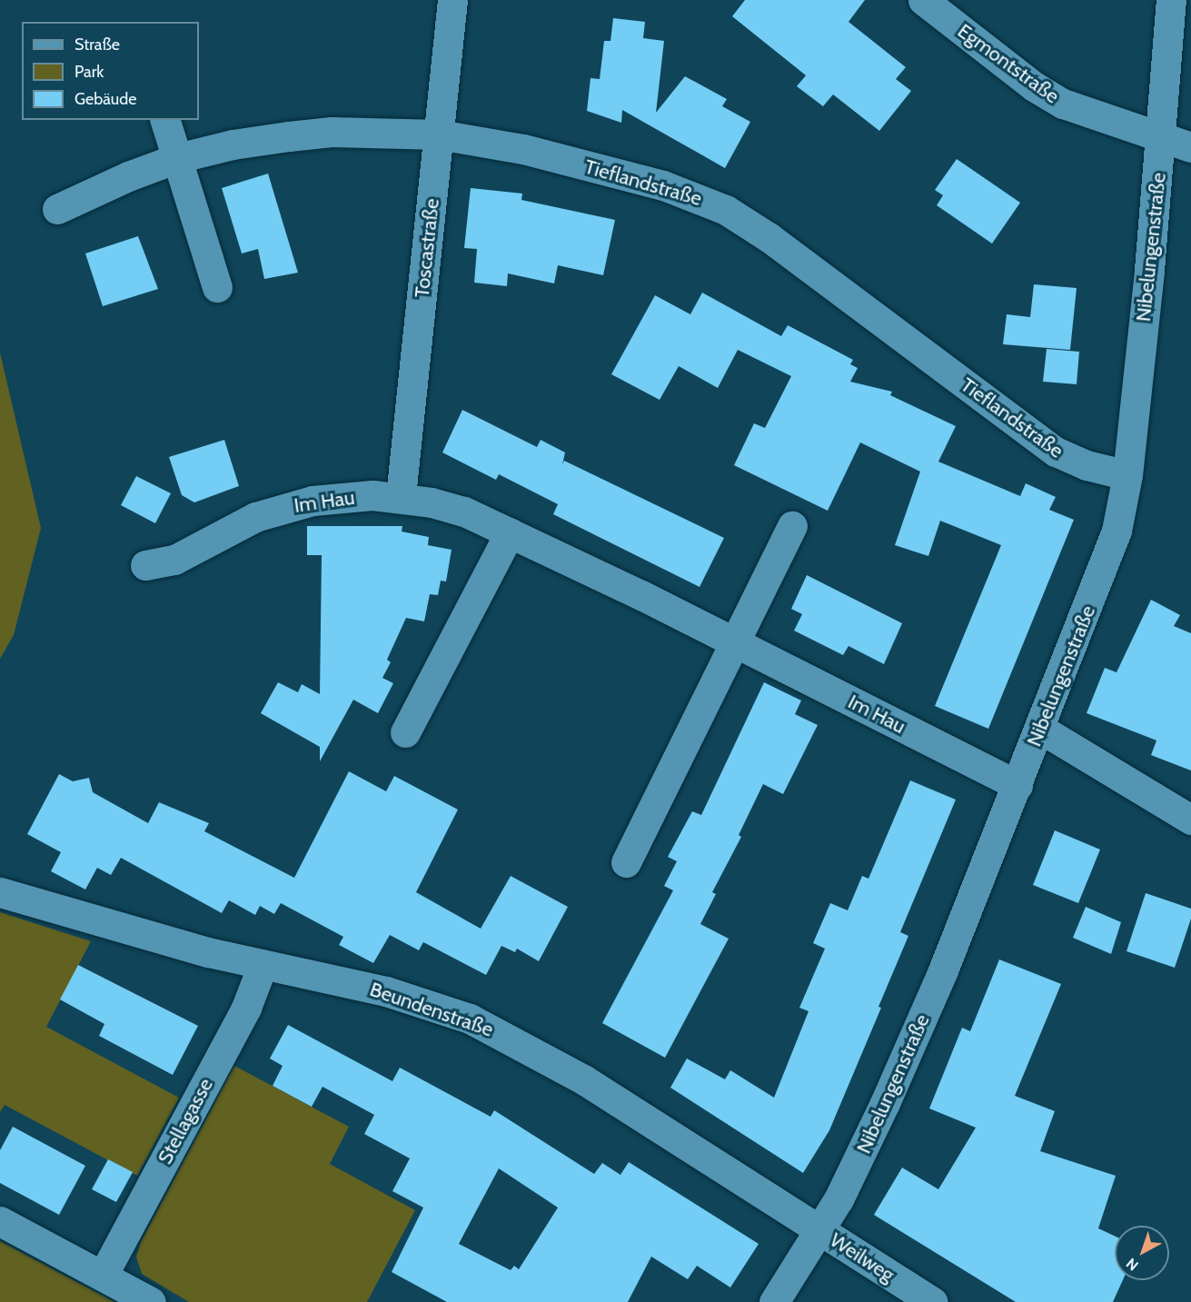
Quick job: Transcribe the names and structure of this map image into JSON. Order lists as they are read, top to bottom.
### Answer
{
  "streets": {
    "street": [
      "Egmontstraße",
      "Tieflandstraße",
      "Nibelungenstraße",
      "Toscastraße",
      "Im Hau",
      "Beundenstraße",
      "Stellagasse",
      "Weilweg"
    ]
  },
  "crossings": [
    ["Egmontstraße", "Nibelungenstraße"],
    ["Tieflandstraße", "Nibelungenstraße"],
    ["Tieflandstraße", "Toscastraße"],
    ["Nibelungenstraße", "Im Hau"],
    ["Nibelungenstraße", "Beundenstraße"],
    ["Nibelungenstraße", "Weilweg"],
    ["Toscastraße", "Im Hau"],
    ["Beundenstraße", "Stellagasse"],
    ["Beundenstraße", "Weilweg"]
  ],
  "legend": ["Straße", "Park", "Gebäude"],
  "north": "bottom left"
}
